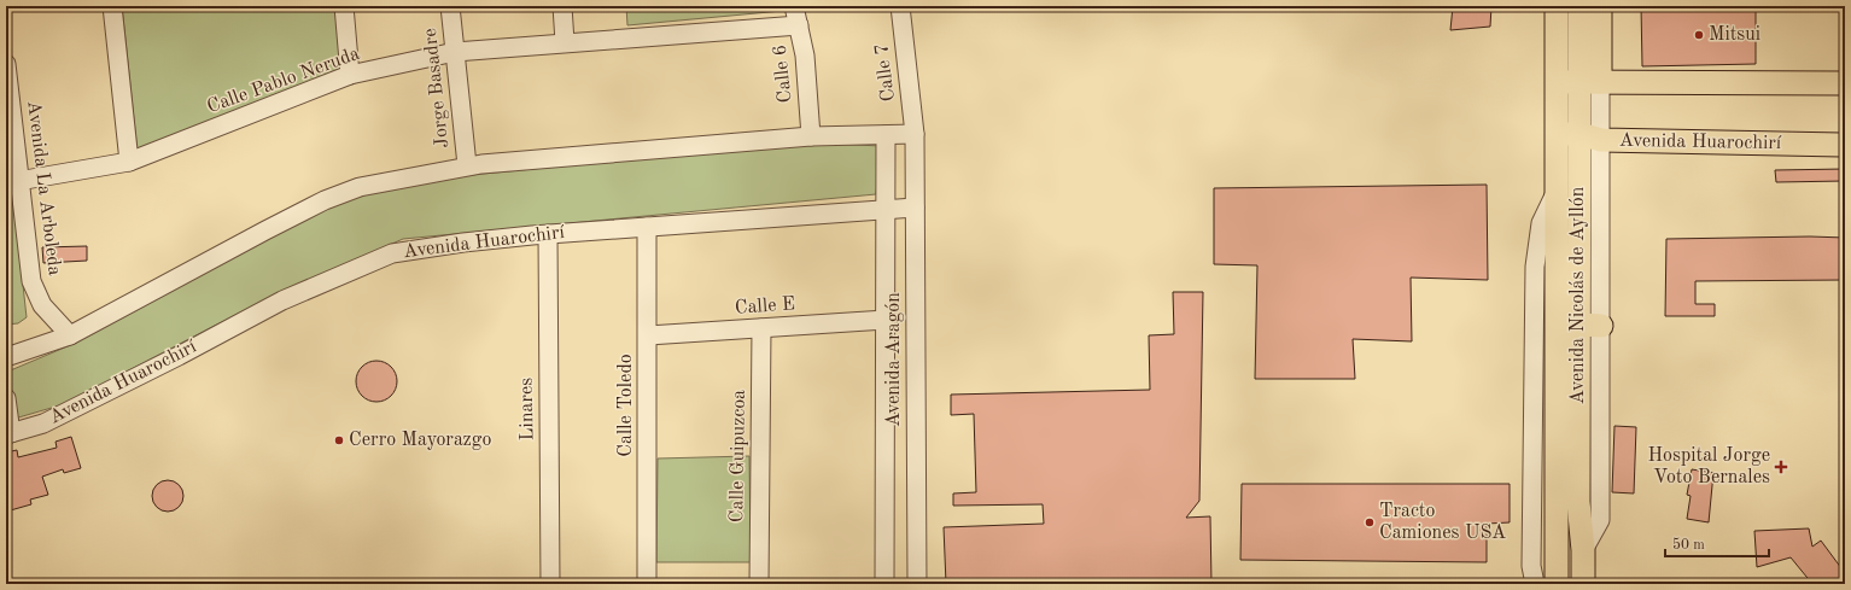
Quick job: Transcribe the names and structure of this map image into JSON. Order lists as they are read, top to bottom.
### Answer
{
  "streets": {
    "main road": ["Avenida Huarochirí", "Avenida Nicolás de Ayllón"],
    "street": [
      "Calle 7",
      "Calle 6",
      "Calle Pablo Neruda",
      "Jorge Basadre",
      "Avenida La Arboleda",
      "Calle E",
      "Avenida Aragón",
      "Calle Toledo",
      "Linares",
      "Calle Guipuzcoa"
    ]
  },
  "crossings": [
    ["Calle 7", "Avenida Aragón"],
    ["Calle 6", "Calle Pablo Neruda"],
    ["Calle Pablo Neruda", "Jorge Basadre"],
    ["Calle Pablo Neruda", "Avenida La Arboleda"],
    ["Avenida Huarochirí", "Avenida Nicolás de Ayllón"],
    ["Avenida Huarochirí", "Avenida Aragón"],
    ["Avenida Huarochirí", "Calle Toledo"],
    ["Avenida Huarochirí", "Linares"],
    ["Calle E", "Avenida Aragón"],
    ["Calle E", "Calle Toledo"],
    ["Calle E", "Calle Guipuzcoa"]
  ],
  "places": {
    "other": ["Mitsui", "Cerro Mayorazgo", "Tracto Camiones USA"],
    "health": ["Hospital Jorge Voto Bernales"]
  },
  "scale_bar": "50 m"
}
